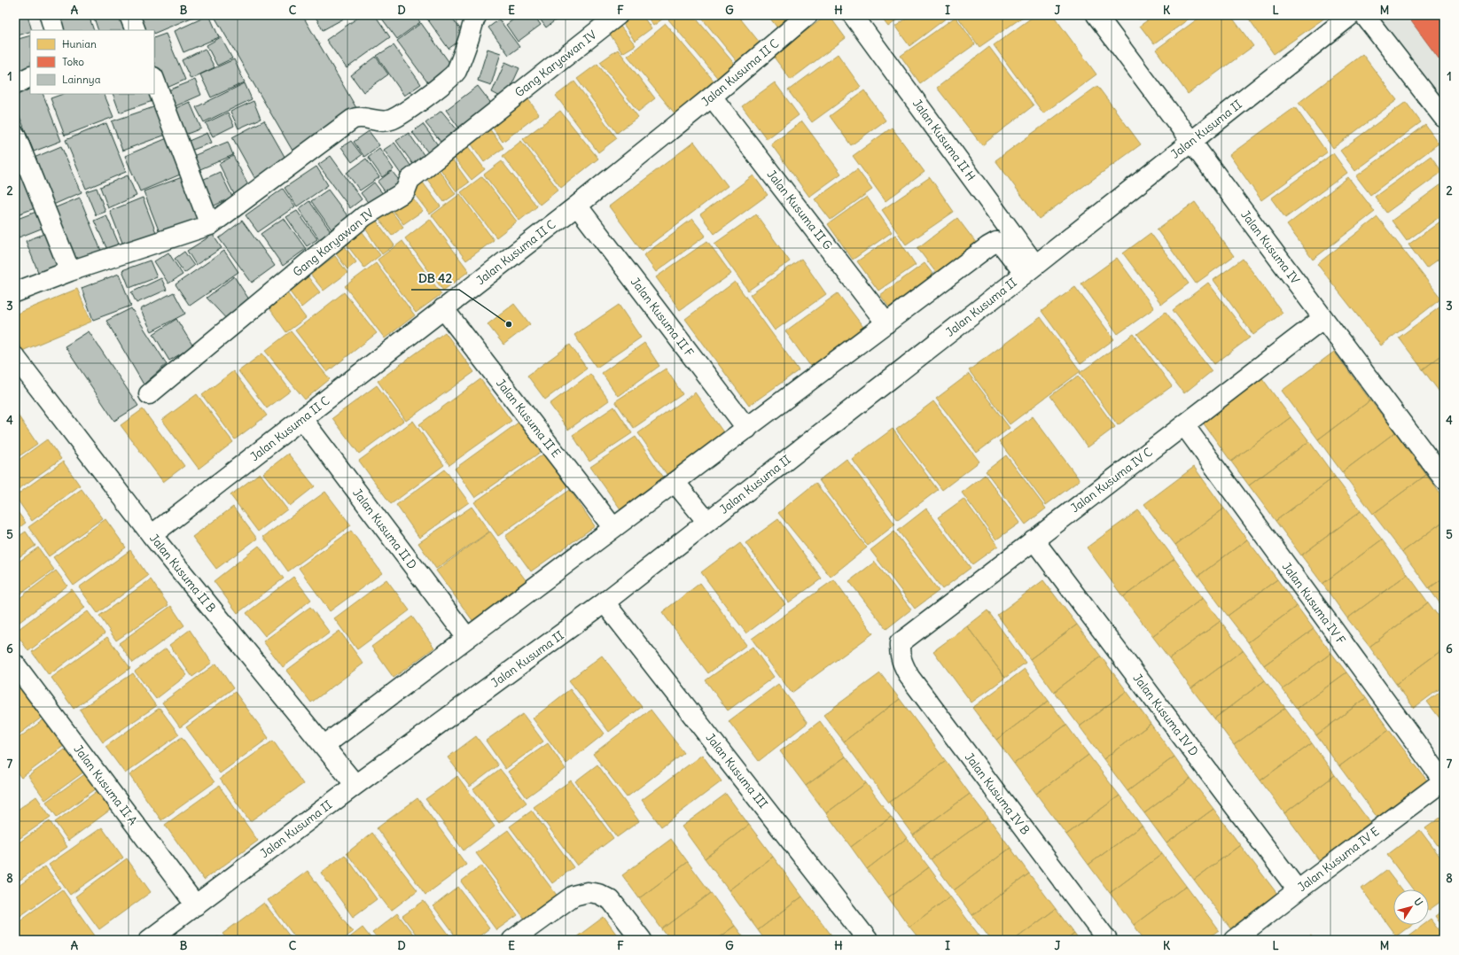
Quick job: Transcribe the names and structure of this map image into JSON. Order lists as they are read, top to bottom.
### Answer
{
  "streets": {
    "street": [
      "Gang Karyawan IV",
      "Jalan Kusuma II C",
      "Jalan Kusuma II",
      "Jalan Kusuma II H",
      "Jalan Kusuma II G",
      "Jalan Kusuma IV",
      "Jalan Kusuma II F",
      "Jalan Kusuma II E",
      "Jalan Kusuma IV C",
      "Jalan Kusuma II D",
      "Jalan Kusuma II B",
      "Jalan Kusuma IV F",
      "Jalan Kusuma IV D",
      "Jalan Kusuma III",
      "Jalan Kusuma II A",
      "Jalan Kusuma IV B",
      "Jalan Kusuma IV E"
    ]
  },
  "crossings": [
    ["Jalan Kusuma II C", "Jalan Kusuma II G"],
    ["Jalan Kusuma II C", "Jalan Kusuma II F"],
    ["Jalan Kusuma II C", "Jalan Kusuma II E"],
    ["Jalan Kusuma II C", "Jalan Kusuma II D"],
    ["Jalan Kusuma II C", "Jalan Kusuma II B"],
    ["Jalan Kusuma II", "Jalan Kusuma II H"],
    ["Jalan Kusuma II", "Jalan Kusuma IV"],
    ["Jalan Kusuma II", "Jalan Kusuma II B"],
    ["Jalan Kusuma II", "Jalan Kusuma III"],
    ["Jalan Kusuma II", "Jalan Kusuma II A"],
    ["Jalan Kusuma IV", "Jalan Kusuma IV C"],
    ["Jalan Kusuma IV C", "Jalan Kusuma IV F"],
    ["Jalan Kusuma IV C", "Jalan Kusuma IV D"],
    ["Jalan Kusuma IV C", "Jalan Kusuma IV B"],
    ["Jalan Kusuma IV F", "Jalan Kusuma IV E"],
    ["Jalan Kusuma IV D", "Jalan Kusuma IV E"]
  ],
  "places": ["DB 42"],
  "legend": ["Hunian", "Toko", "Lainnya"],
  "north": "top right",
  "grid": {
    "columns": [
      "A",
      "B",
      "C",
      "D",
      "E",
      "F",
      "G",
      "H",
      "I",
      "J",
      "K",
      "L",
      "M"
    ],
    "rows": [
      "1",
      "2",
      "3",
      "4",
      "5",
      "6",
      "7",
      "8"
    ]
  }
}
